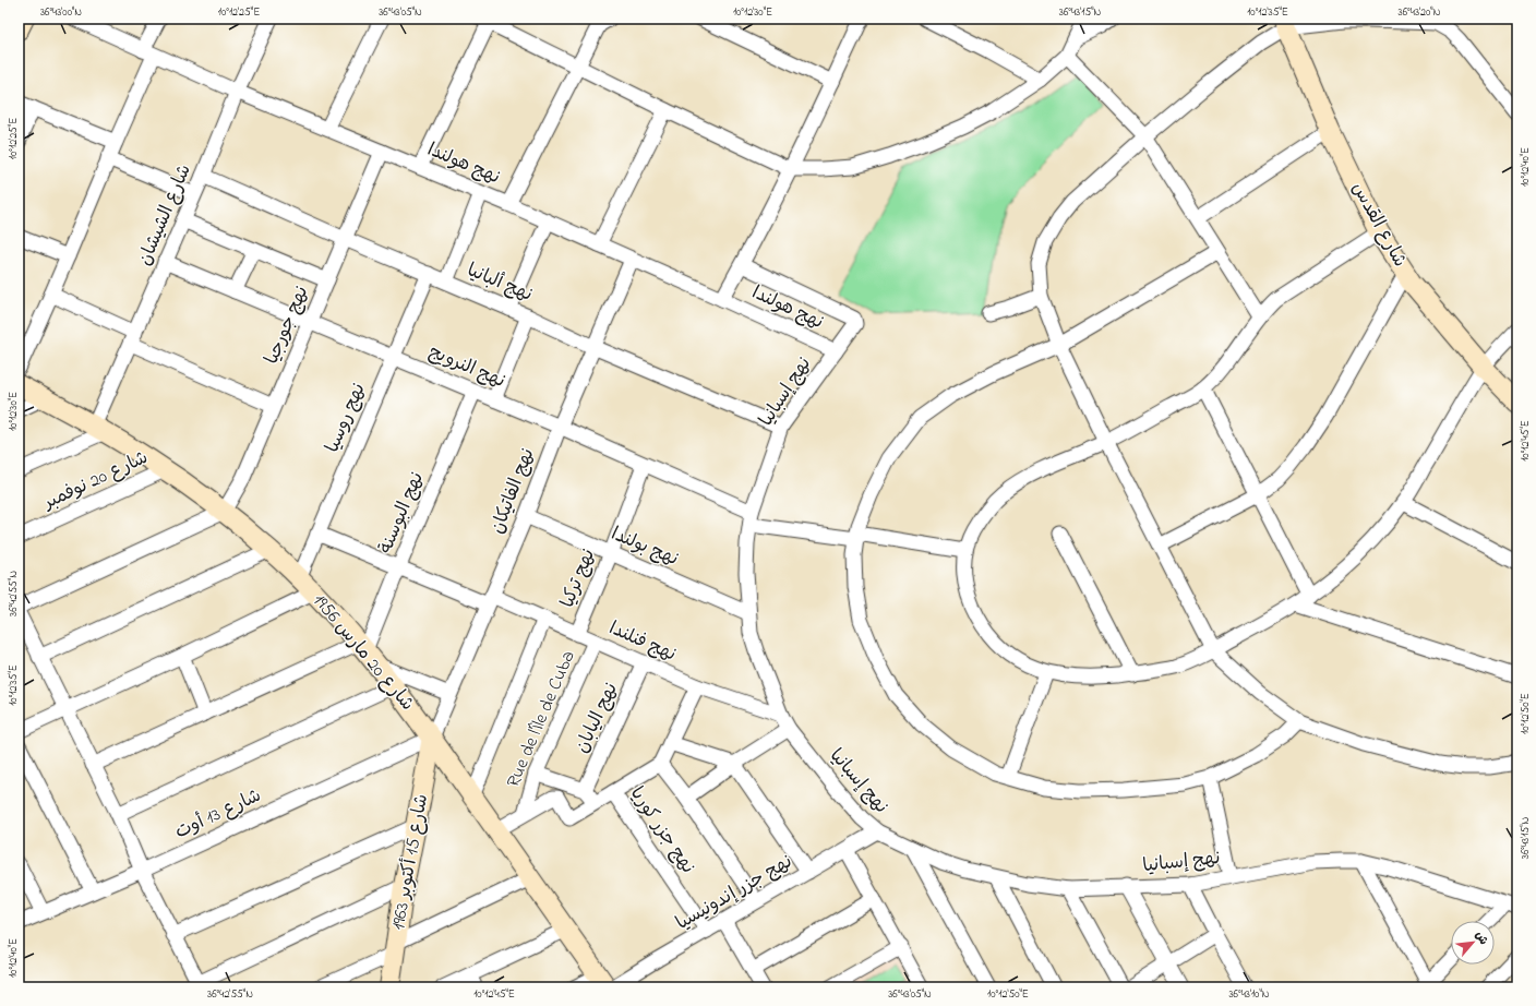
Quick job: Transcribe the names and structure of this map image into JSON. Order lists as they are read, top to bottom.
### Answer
{
  "streets": {
    "street": [
      "نهج هولندا",
      "شارع الشيشان",
      "شارع القدس",
      "نهج ألبانيا",
      "نهج جورجيا",
      "نهج النرويج",
      "نهج إسبانيا",
      "نهج روسيا",
      "شارع 20 نوفمبر",
      "نهج الفاتيكان",
      "نهج البوسنة",
      "نهج بولندا",
      "نهج تركيا",
      "نهج فنلندا",
      "شارع 20 مارس 1956",
      "نهج اليابان",
      "Rue de l'Île de Cuba",
      "شارع 13 أوت",
      "نهج جزر كوريا",
      "شارع 15 أكتوبر 1963",
      "نهج جزر إندونيسيا"
    ]
  },
  "crossings": [
    ["نهج هولندا", "شارع الشيشان"],
    ["نهج هولندا", "نهج جورجيا"],
    ["نهج هولندا", "نهج إسبانيا"],
    ["نهج هولندا", "نهج الفاتيكان"],
    ["شارع الشيشان", "نهج ألبانيا"],
    ["شارع الشيشان", "نهج النرويج"],
    ["شارع الشيشان", "شارع 20 مارس 1956"],
    ["نهج ألبانيا", "نهج جورجيا"],
    ["نهج ألبانيا", "نهج إسبانيا"],
    ["نهج ألبانيا", "نهج روسيا"],
    ["نهج ألبانيا", "نهج الفاتيكان"],
    ["نهج جورجيا", "نهج النرويج"],
    ["نهج جورجيا", "شارع 20 مارس 1956"],
    ["نهج النرويج", "نهج إسبانيا"],
    ["نهج النرويج", "نهج روسيا"],
    ["نهج النرويج", "نهج الفاتيكان"],
    ["نهج النرويج", "نهج البوسنة"],
    ["نهج النرويج", "نهج تركيا"],
    ["نهج إسبانيا", "نهج بولندا"],
    ["نهج إسبانيا", "نهج فنلندا"],
    ["نهج إسبانيا", "نهج جزر إندونيسيا"],
    ["نهج روسيا", "نهج فنلندا"],
    ["نهج روسيا", "شارع 20 مارس 1956"],
    ["شارع 20 نوفمبر", "شارع 20 مارس 1956"],
    ["نهج الفاتيكان", "نهج بولندا"],
    ["نهج الفاتيكان", "نهج فنلندا"],
    ["نهج الفاتيكان", "شارع 20 مارس 1956"],
    ["نهج الفاتيكان", "شارع 13 أوت"],
    ["نهج الفاتيكان", "شارع 15 أكتوبر 1963"],
    ["نهج البوسنة", "نهج فنلندا"],
    ["نهج البوسنة", "شارع 20 مارس 1956"],
    ["نهج بولندا", "نهج تركيا"],
    ["نهج تركيا", "نهج فنلندا"],
    ["نهج فنلندا", "نهج اليابان"],
    ["نهج فنلندا", "Rue de l'Île de Cuba"],
    ["شارع 20 مارس 1956", "شارع 13 أوت"],
    ["شارع 20 مارس 1956", "شارع 15 أكتوبر 1963"],
    ["شارع 20 مارس 1956", "نهج جزر إندونيسيا"],
    ["Rue de l'Île de Cuba", "نهج جزر كوريا"],
    ["شارع 13 أوت", "شارع 15 أكتوبر 1963"],
    ["نهج جزر كوريا", "نهج جزر إندونيسيا"]
  ],
  "north": "top right",
  "coordinates": [
    "36°43'00\"N",
    "10°12'25\"E",
    "36°43'05\"N",
    "10°12'30\"E",
    "36°43'15\"N",
    "10°12'35\"E",
    "36°43'20\"N",
    "10°12'40\"E",
    "10°12'45\"E",
    "36°42'55\"N",
    "10°12'50\"E",
    "36°43'10\"N"
  ]
}
